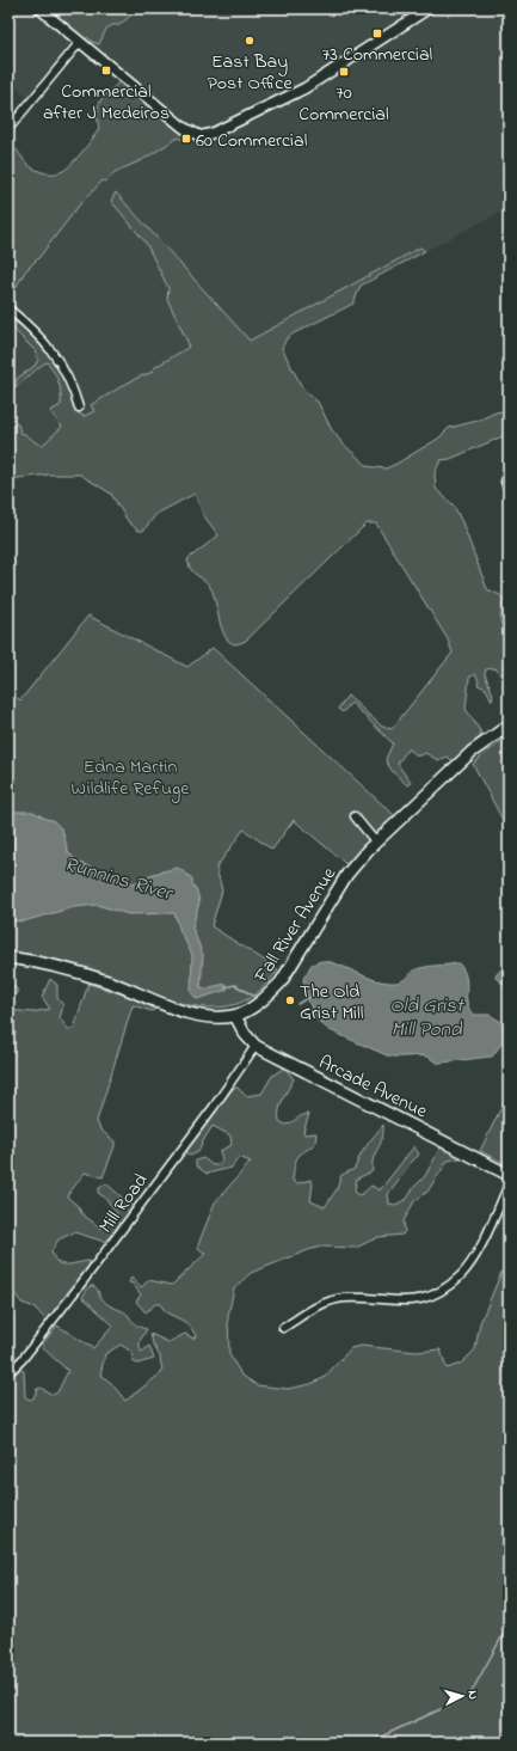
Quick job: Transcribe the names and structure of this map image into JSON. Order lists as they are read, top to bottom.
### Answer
{
  "streets": {
    "main road": ["Fall River Avenue", "Arcade Avenue"],
    "street": ["Mill Road"]
  },
  "crossings": [
    ["Fall River Avenue", "Arcade Avenue"],
    ["Arcade Avenue", "Mill Road"]
  ],
  "water": ["Runnins River", "Old Grist Mill Pond"],
  "parks": ["Edna Martin Wildlife Refuge"],
  "places": {
    "transit": [
      "73 Commercial",
      "Commercial after J Medeiros",
      "70 Commercial",
      "60 Commercial"
    ],
    "other": ["East Bay Post Office", "The Old Grist Mill"]
  },
  "north": "right"
}
